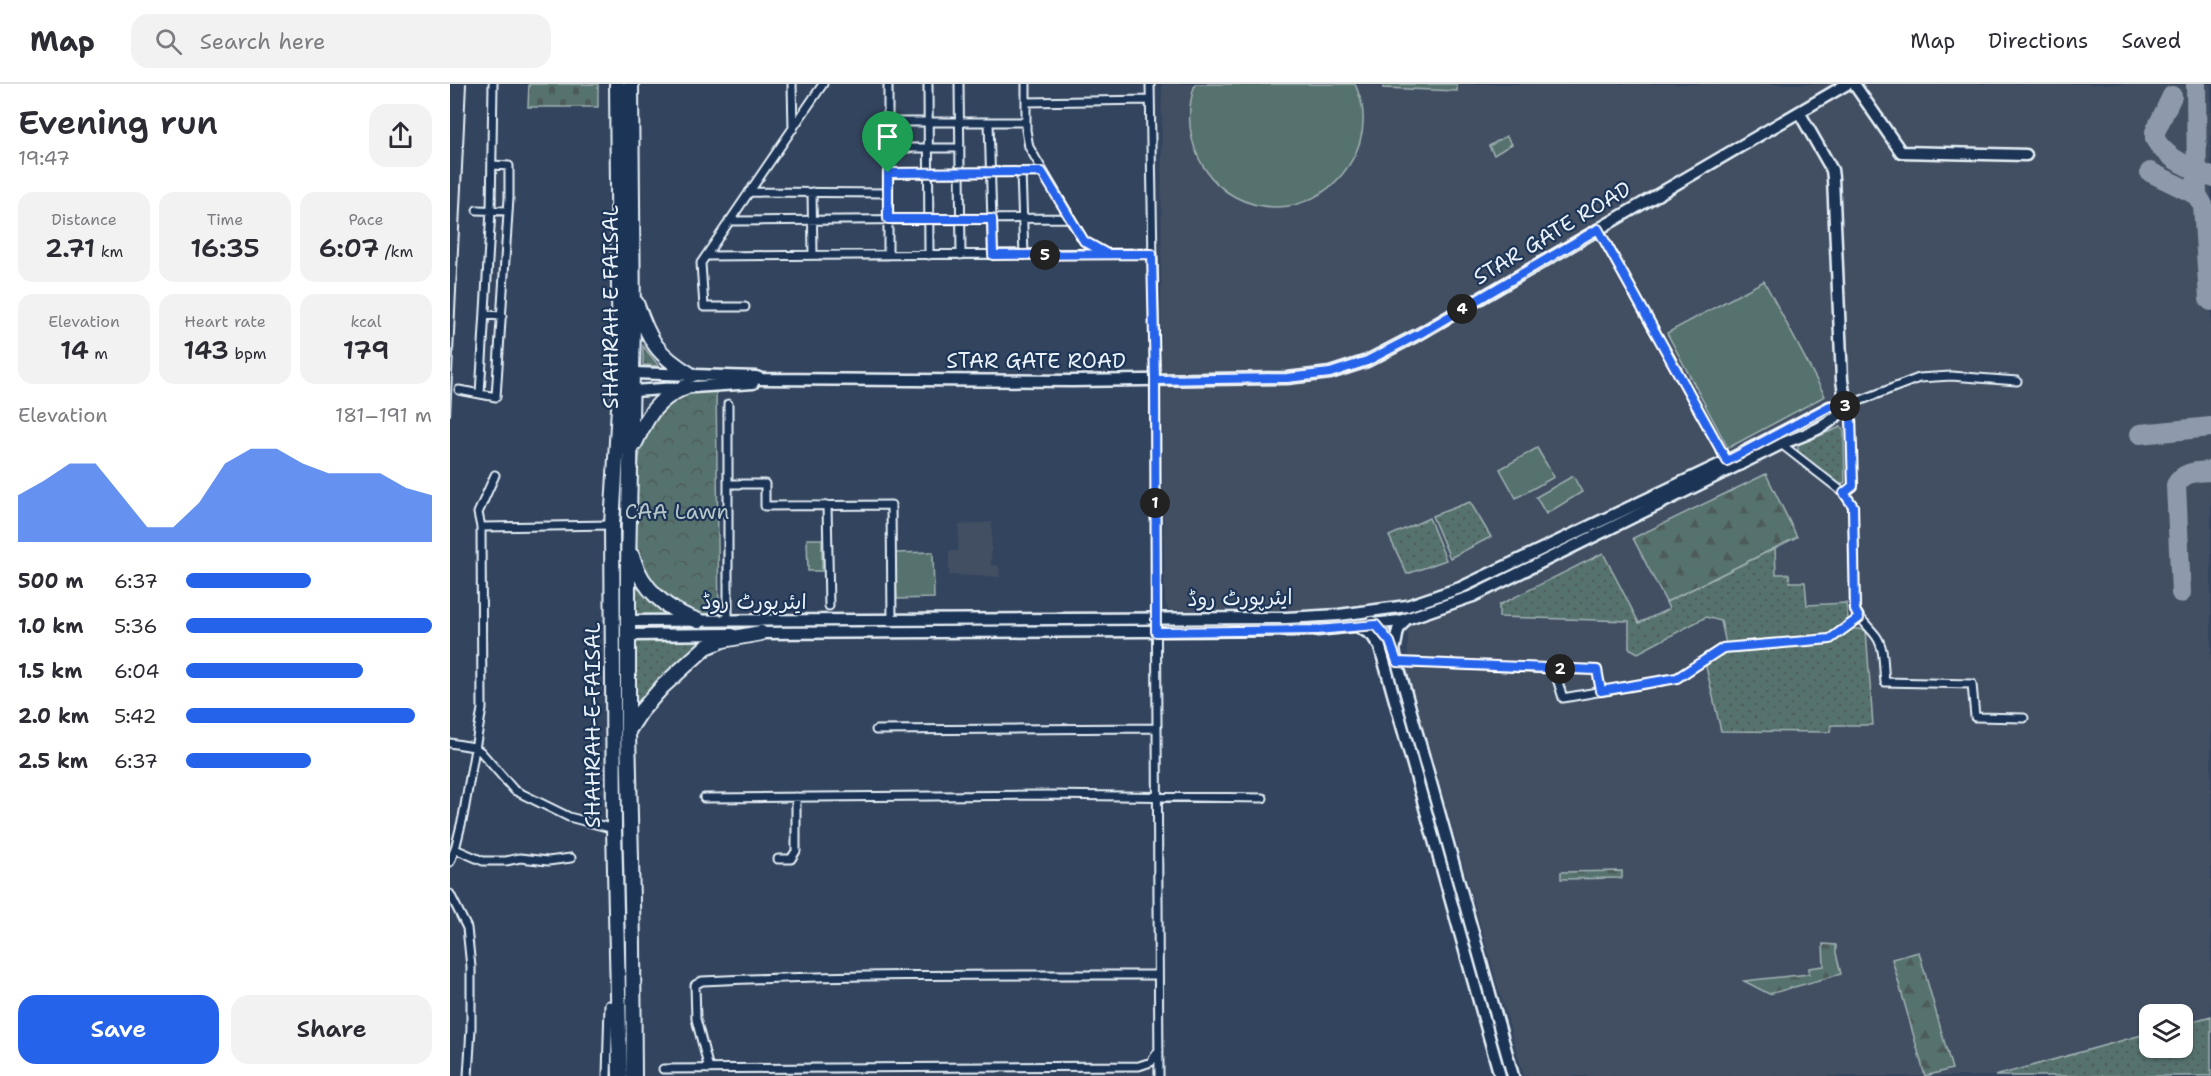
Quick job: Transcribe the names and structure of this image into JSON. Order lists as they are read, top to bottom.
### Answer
{
  "streets": {
    "highway": ["SHAHRAH E FAISAL", "SHAHRAH-E-FAISAL"],
    "main road": ["STAR GATE ROAD", "ایئرپورٹ روڈ"]
  },
  "crossings": [
    ["STAR GATE ROAD", "SHAHRAH E FAISAL"],
    ["STAR GATE ROAD", "SHAHRAH-E-FAISAL"],
    ["SHAHRAH E FAISAL", "SHAHRAH-E-FAISAL"],
    ["ایئرپورٹ روڈ", "SHAHRAH-E-FAISAL"]
  ],
  "parks": ["CAA Lawn"],
  "page": {
    "header": "Map",
    "search": "Search here",
    "nav": ["Map", "Directions", "Saved"],
    "heading": ["Evening run", "19:47"],
    "stats": [
      ["Distance", "2.71 km"],
      ["Time", "16:35"],
      ["Pace", "6:07 /km"],
      ["Elevation", "14 m"],
      ["Heart rate", "143 bpm"],
      ["kcal", "179"]
    ],
    "pins": [
      "5",
      "4",
      "3",
      "1",
      "2"
    ],
    "chart": ["Elevation", "181–191 m"],
    "list": [
      {
        "name": "500 m",
        "note": "6:37"
      },
      {
        "name": "1.0 km",
        "note": "5:36"
      },
      {
        "name": "1.5 km",
        "note": "6:04"
      },
      {
        "name": "2.0 km",
        "note": "5:42"
      },
      {
        "name": "2.5 km",
        "note": "6:37"
      }
    ],
    "buttons": ["Save", "Share"]
  }
}
